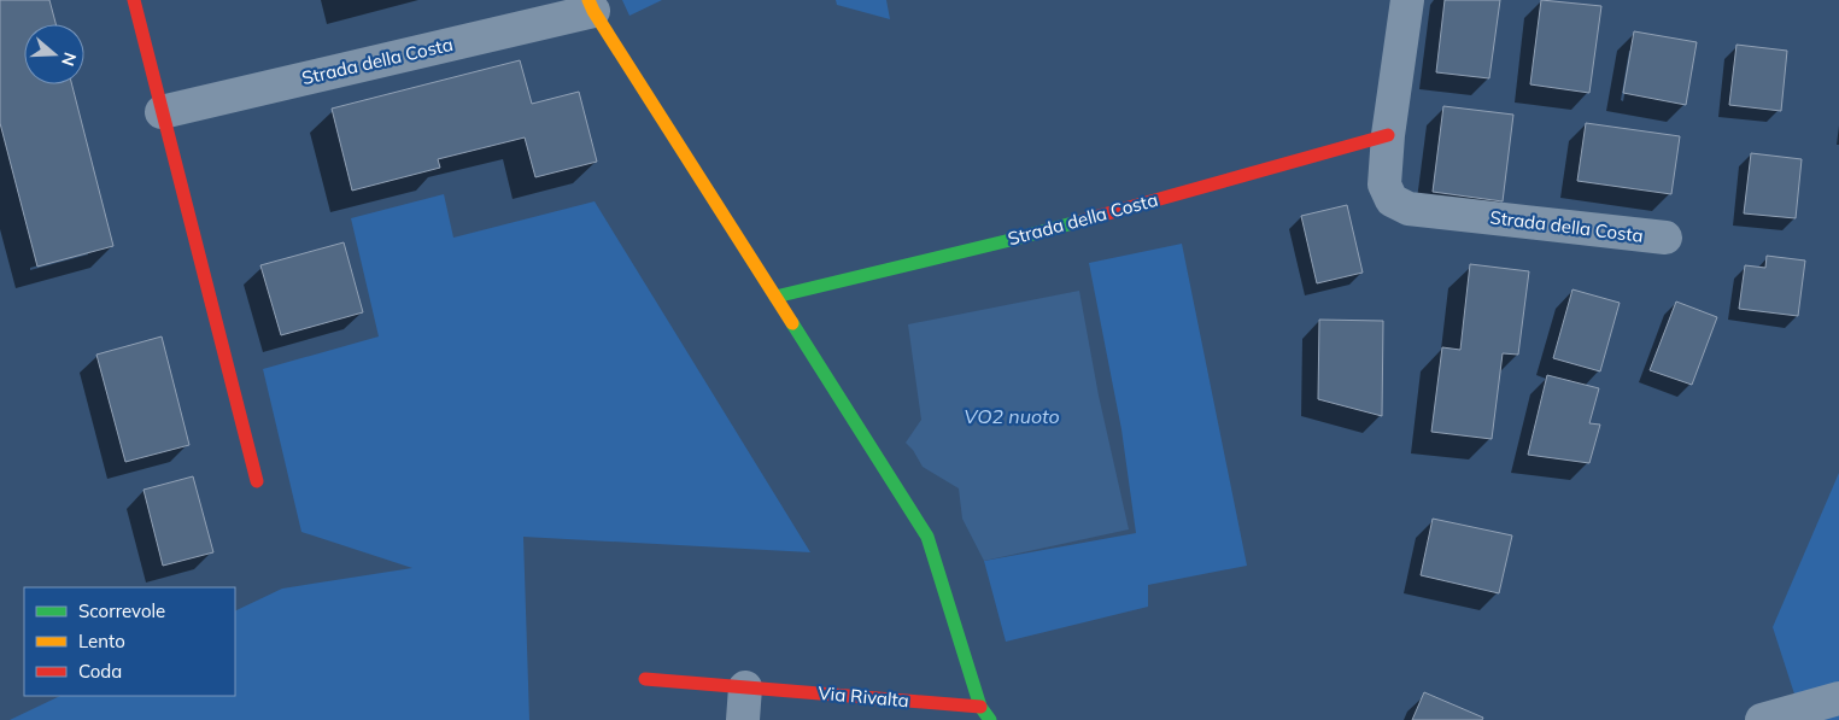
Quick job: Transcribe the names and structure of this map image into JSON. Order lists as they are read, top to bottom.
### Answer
{
  "streets": {
    "street": ["Strada della Costa", "Via Rivalta"]
  },
  "crossings": [
    ["Strada della Costa", "Via Rivalta"]
  ],
  "water": ["VO2 nuoto"],
  "legend": ["Scorrevole", "Lento", "Coda"],
  "north": "right"
}
